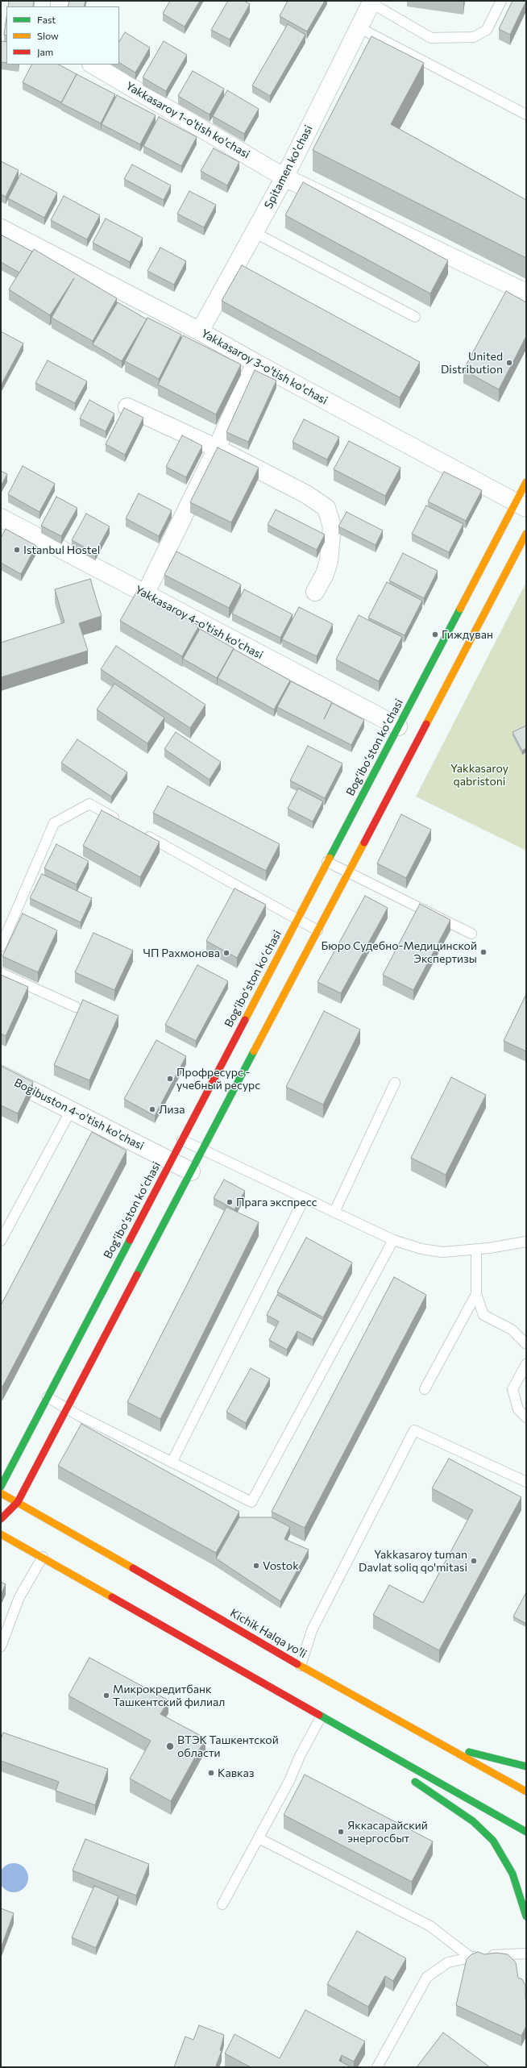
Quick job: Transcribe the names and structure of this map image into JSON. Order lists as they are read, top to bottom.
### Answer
{
  "streets": {
    "main road": ["Bogʻiboʻston koʻchasi", "Kichik Halqa yo'li"],
    "street": [
      "Yakkasaroy 1-o'tish ko'chasi",
      "Spitamen ko'chasi",
      "Yakkasaroy 3-o'tish ko'chasi",
      "Yakkasaroy 4-o'tish ko'chasi",
      "Bogibuston 4-o'tish ko'chasi"
    ]
  },
  "crossings": [
    ["Yakkasaroy 1-o'tish ko'chasi", "Spitamen ko'chasi"],
    ["Spitamen ko'chasi", "Yakkasaroy 3-o'tish ko'chasi"],
    ["Yakkasaroy 3-o'tish ko'chasi", "Bogʻiboʻston koʻchasi"],
    ["Yakkasaroy 4-o'tish ko'chasi", "Bogʻiboʻston koʻchasi"],
    ["Bogʻiboʻston koʻchasi", "Bogibuston 4-o'tish ko'chasi"]
  ],
  "parks": ["Yakkasaroy qabristoni"],
  "places": [
    "United Distribution",
    "Istanbul Hostel",
    "Гиждуван",
    "Бюро Судебно-Медицинской Экспертизы",
    "ЧП Рахмонова",
    "Профресурс - учебный ресурс",
    "Лиза",
    "Прага экспресс",
    "Yakkasaroy tuman Davlat soliq qo'mitasi",
    "Vostok",
    "Микрокредитбанк Ташкентский филиал",
    "ВТЭК Ташкентской области",
    "Кавказ",
    "Яккасарайский энергосбыт"
  ],
  "legend": ["Fast", "Slow", "Jam"]
}
